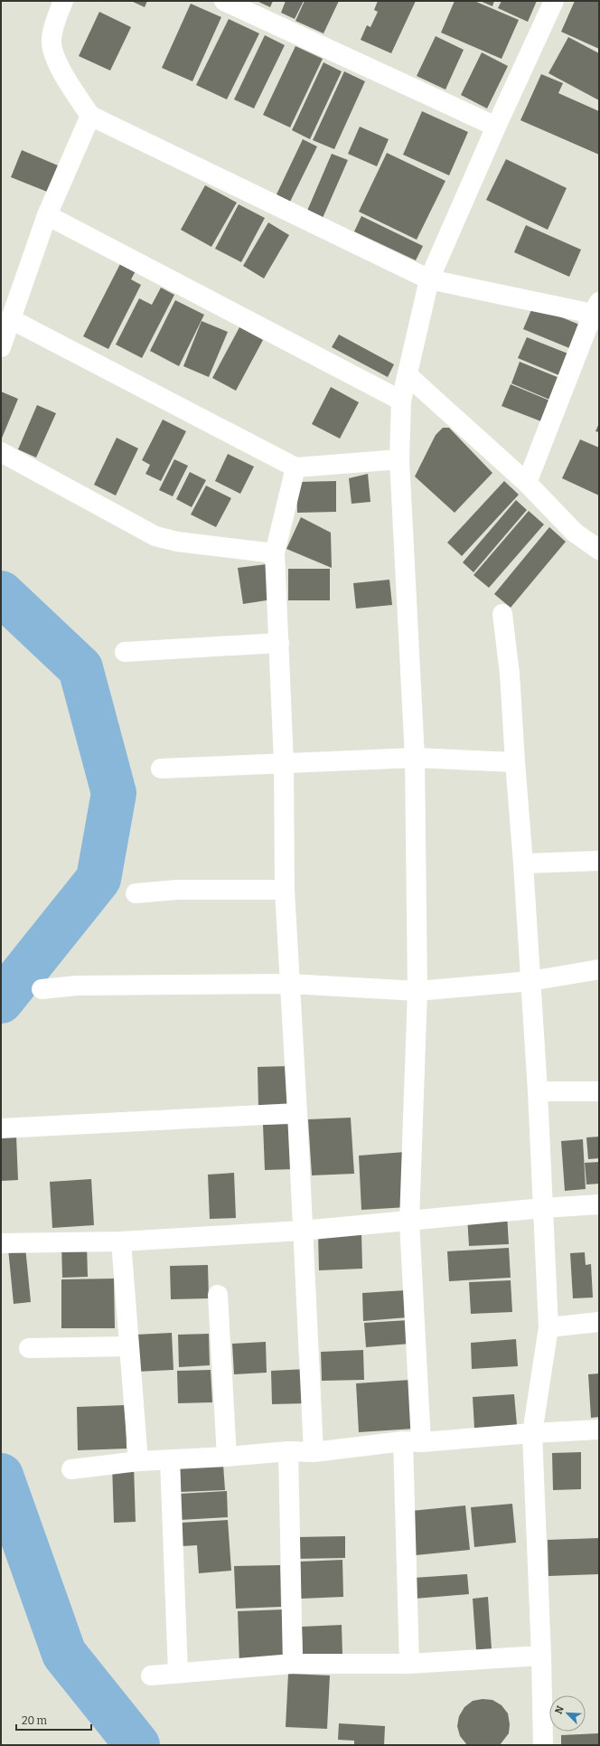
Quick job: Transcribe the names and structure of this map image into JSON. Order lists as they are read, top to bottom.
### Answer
{
  "scale_bar": "20 m",
  "north": "top left"
}
